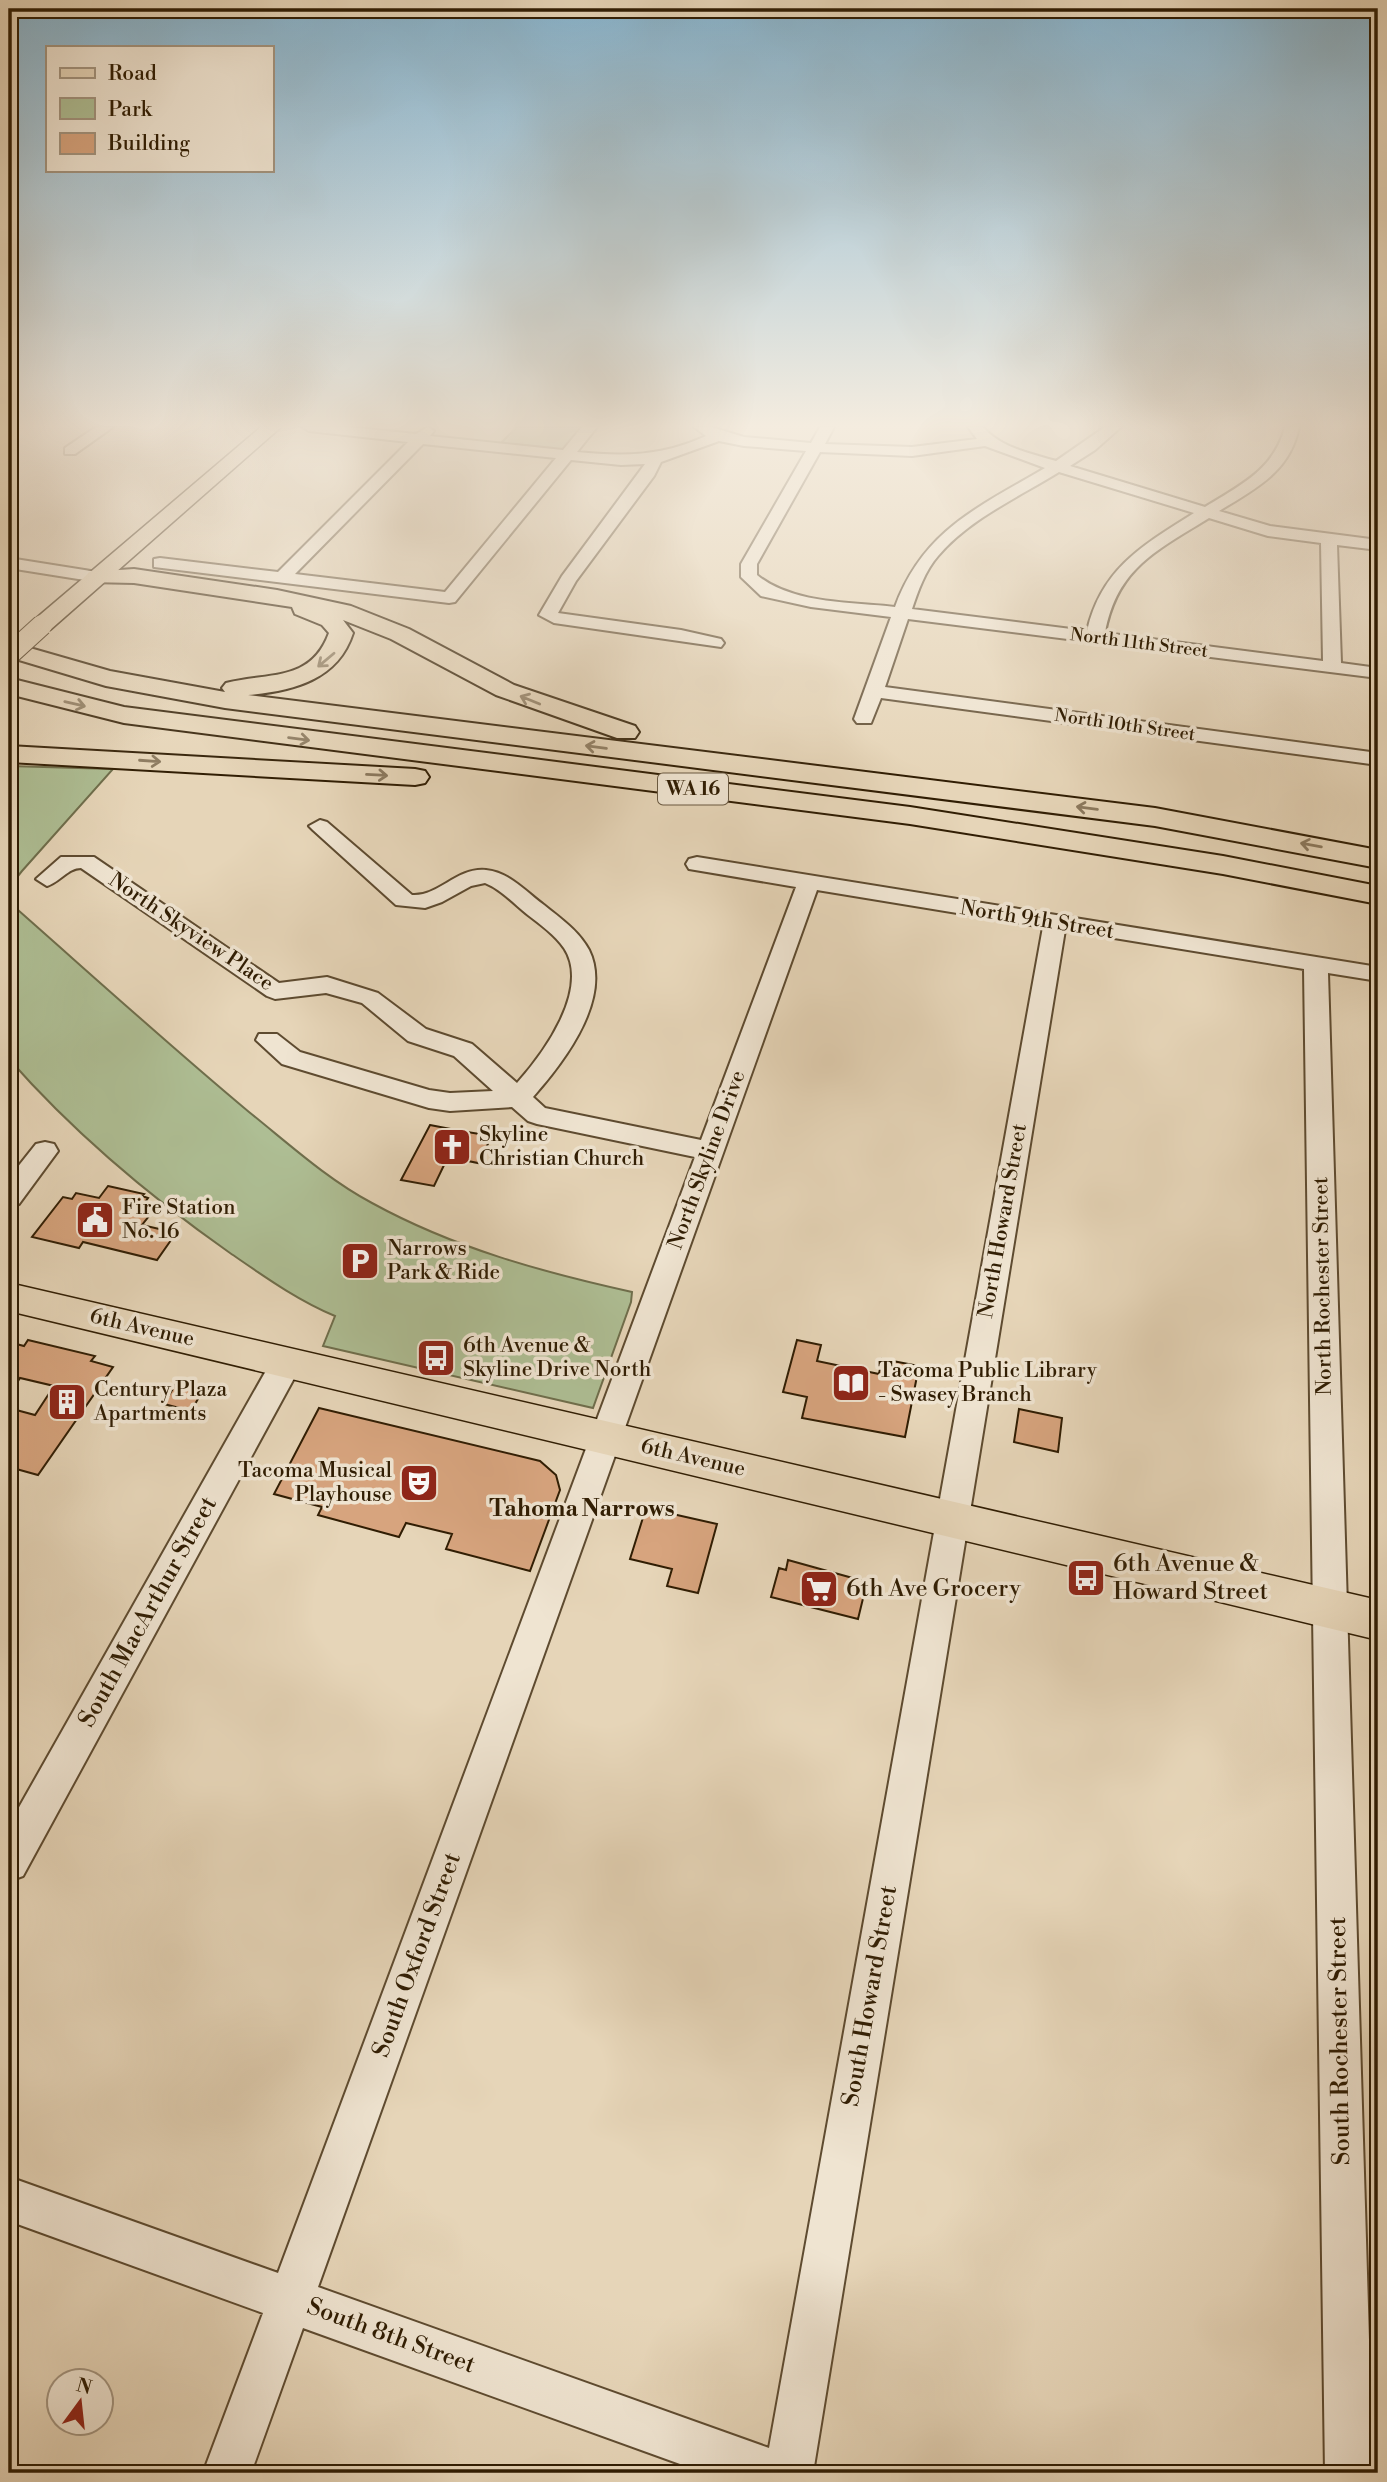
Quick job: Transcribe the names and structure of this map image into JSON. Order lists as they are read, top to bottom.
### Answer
{
  "streets": {
    "highway": ["WA 16"],
    "main road": ["6th Avenue"],
    "street": [
      "North 11th Street",
      "North 10th Street",
      "North 9th Street",
      "North Skyview Place",
      "North Skyline Drive",
      "North Howard Street",
      "North Rochester Street",
      "South MacArthur Street",
      "South Oxford Street",
      "South Howard Street",
      "South Rochester Street",
      "South 8th Street"
    ]
  },
  "crossings": [
    ["North 9th Street", "North Skyline Drive"],
    ["North 9th Street", "North Howard Street"],
    ["North 9th Street", "North Rochester Street"],
    ["North Skyview Place", "North Skyline Drive"],
    ["North Skyline Drive", "6th Avenue"],
    ["North Skyline Drive", "South Oxford Street"],
    ["North Howard Street", "6th Avenue"],
    ["North Howard Street", "South Howard Street"],
    ["North Rochester Street", "6th Avenue"],
    ["North Rochester Street", "South Rochester Street"],
    ["6th Avenue", "South MacArthur Street"],
    ["6th Avenue", "South Oxford Street"],
    ["6th Avenue", "South Howard Street"],
    ["6th Avenue", "South Rochester Street"],
    ["South Oxford Street", "South 8th Street"]
  ],
  "districts": ["Tahoma Narrows"],
  "places": {
    "church": ["Skyline Christian Church"],
    "public building": ["Fire Station No. 16"],
    "parking": ["Narrows Park & Ride"],
    "bus stop": ["6th Avenue & Skyline Drive North", "6th Avenue & Howard Street"],
    "library": ["Tacoma Public Library - Swasey Branch"],
    "building": ["Century Plaza Apartments"],
    "theatre": ["Tacoma Musical Playhouse"],
    "supermarket": ["6th Ave Grocery"]
  },
  "legend": ["Road", "Park", "Building"],
  "north": "top"
}
